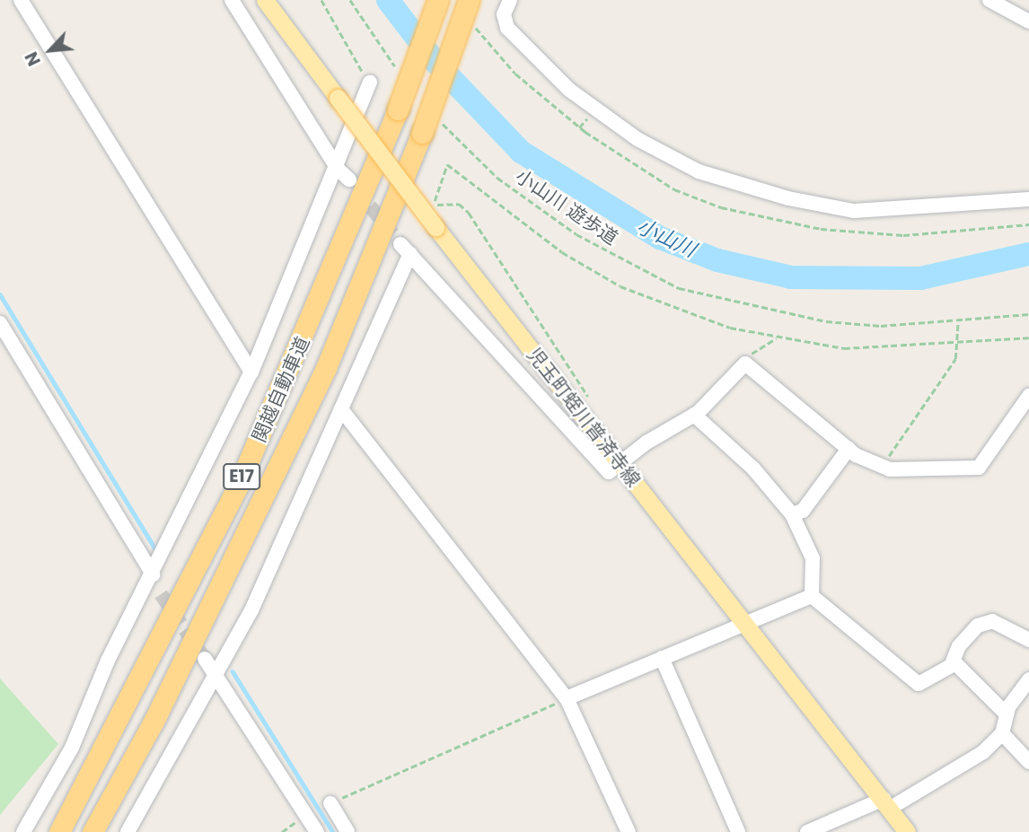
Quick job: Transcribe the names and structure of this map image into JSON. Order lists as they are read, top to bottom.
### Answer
{
  "streets": {
    "highway": ["関越自動車道", "E17"],
    "main road": ["児玉町蛭川普済寺線"],
    "path": ["小山川 遊歩道"]
  },
  "water": ["小山川"],
  "north": "bottom left"
}
